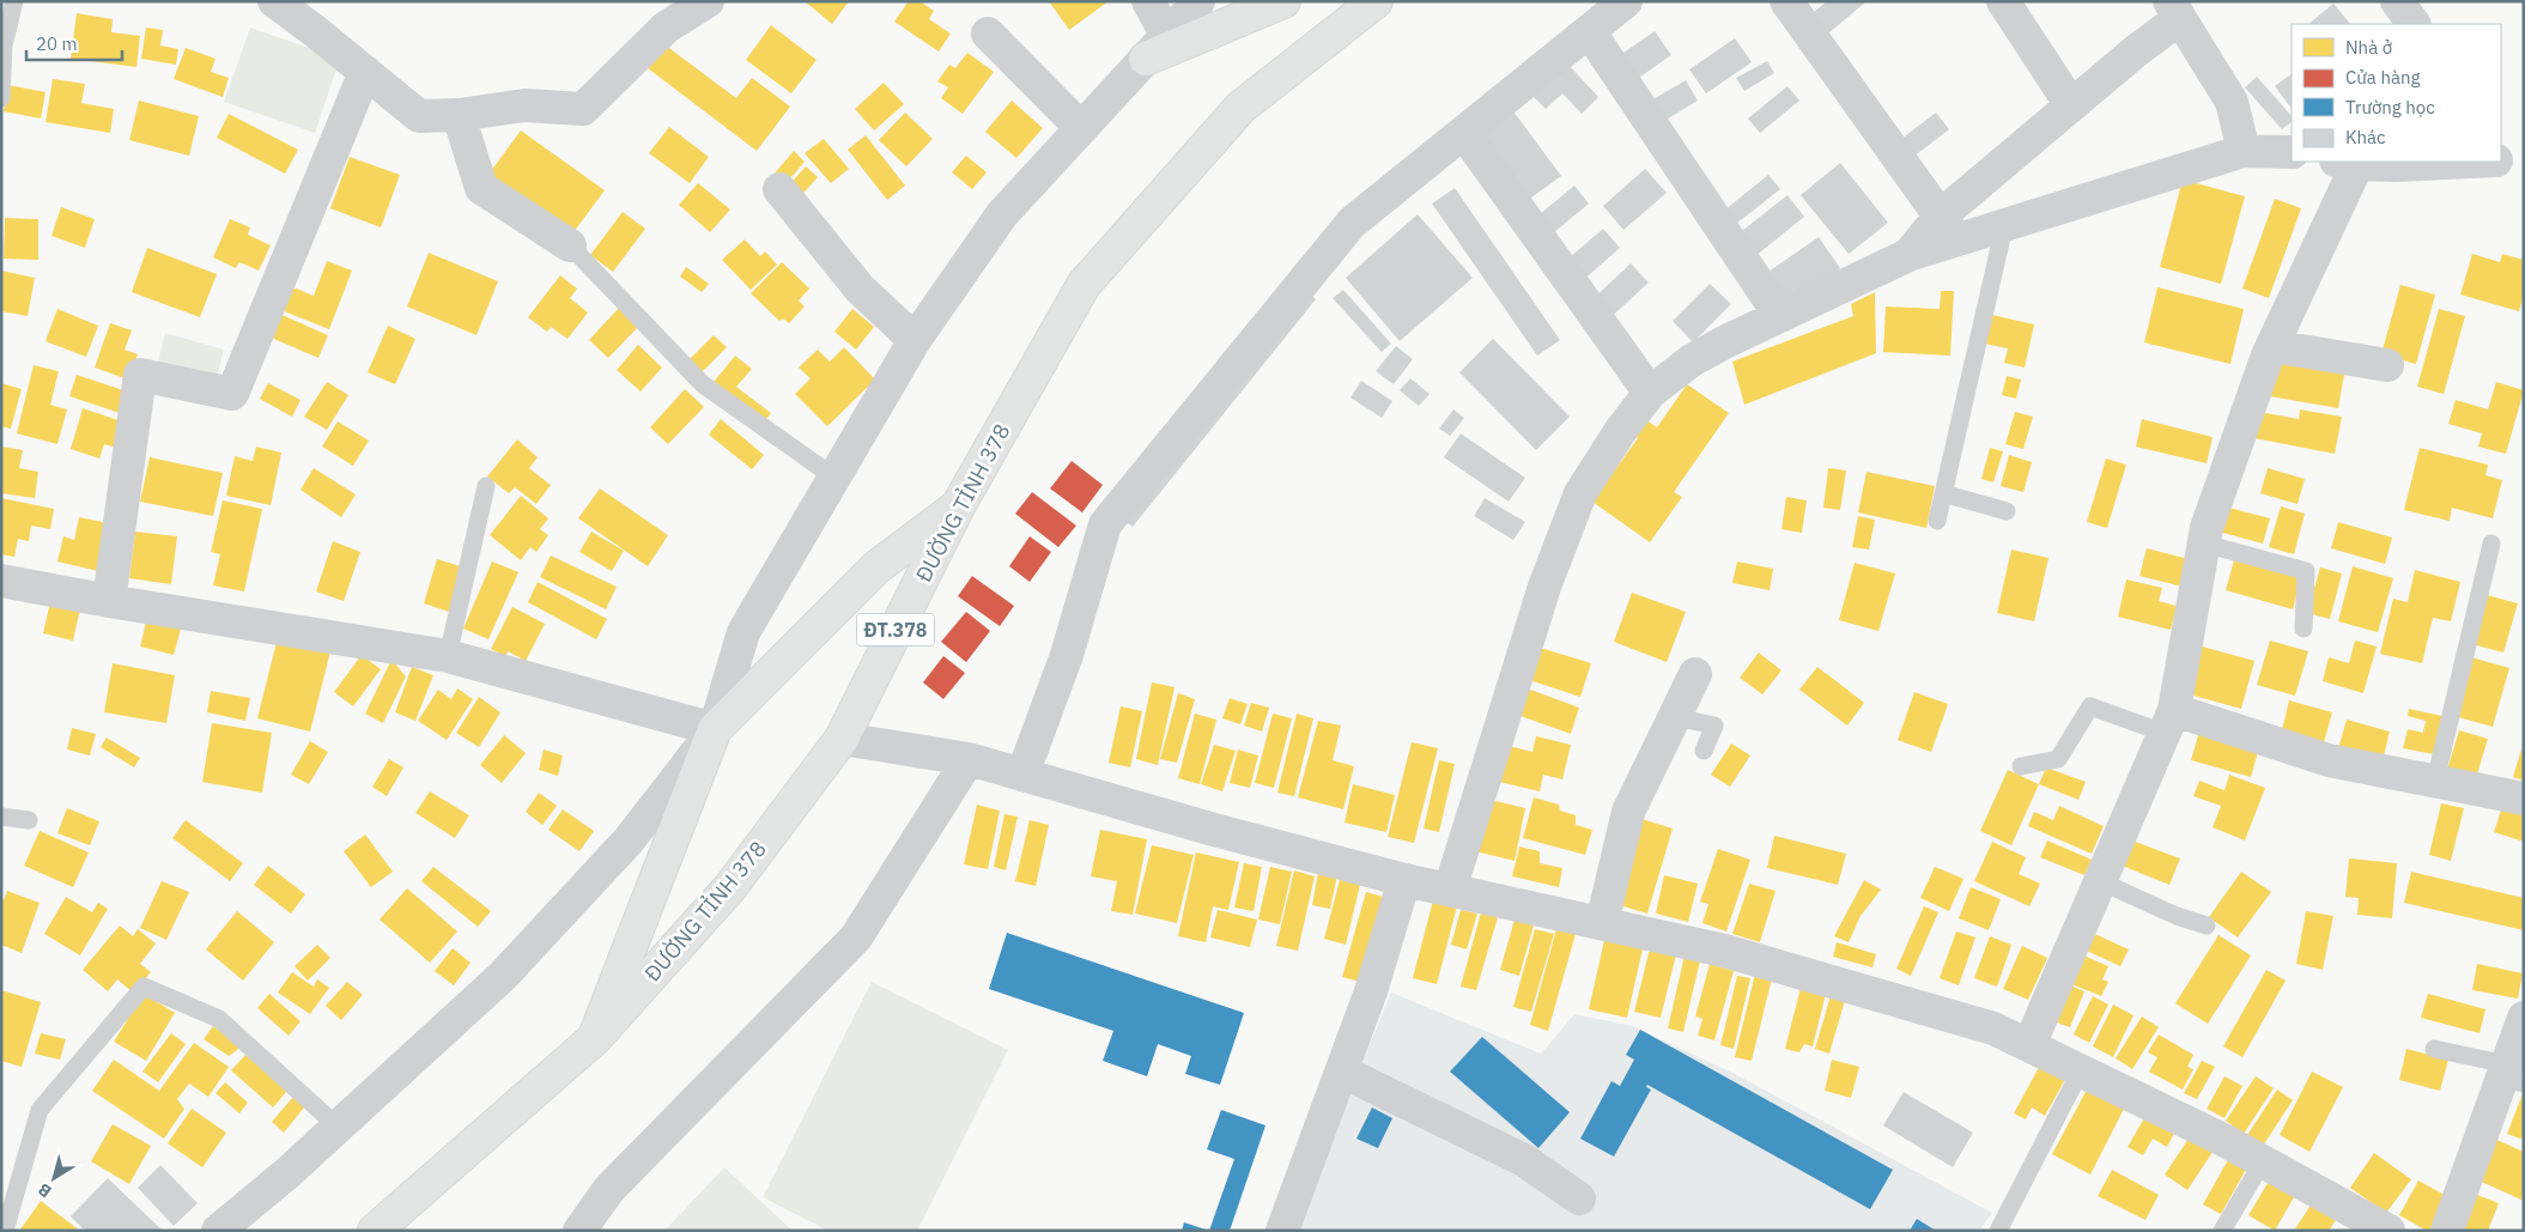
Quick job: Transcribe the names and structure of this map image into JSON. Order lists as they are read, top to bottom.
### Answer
{
  "streets": {
    "main road": ["ĐƯỜNG TỈNH 378", "ĐT.378"]
  },
  "legend": [
    "Nhà ở",
    "Cửa hàng",
    "Trường học",
    "Khác"
  ],
  "scale_bar": "20 m",
  "north": "bottom left"
}
